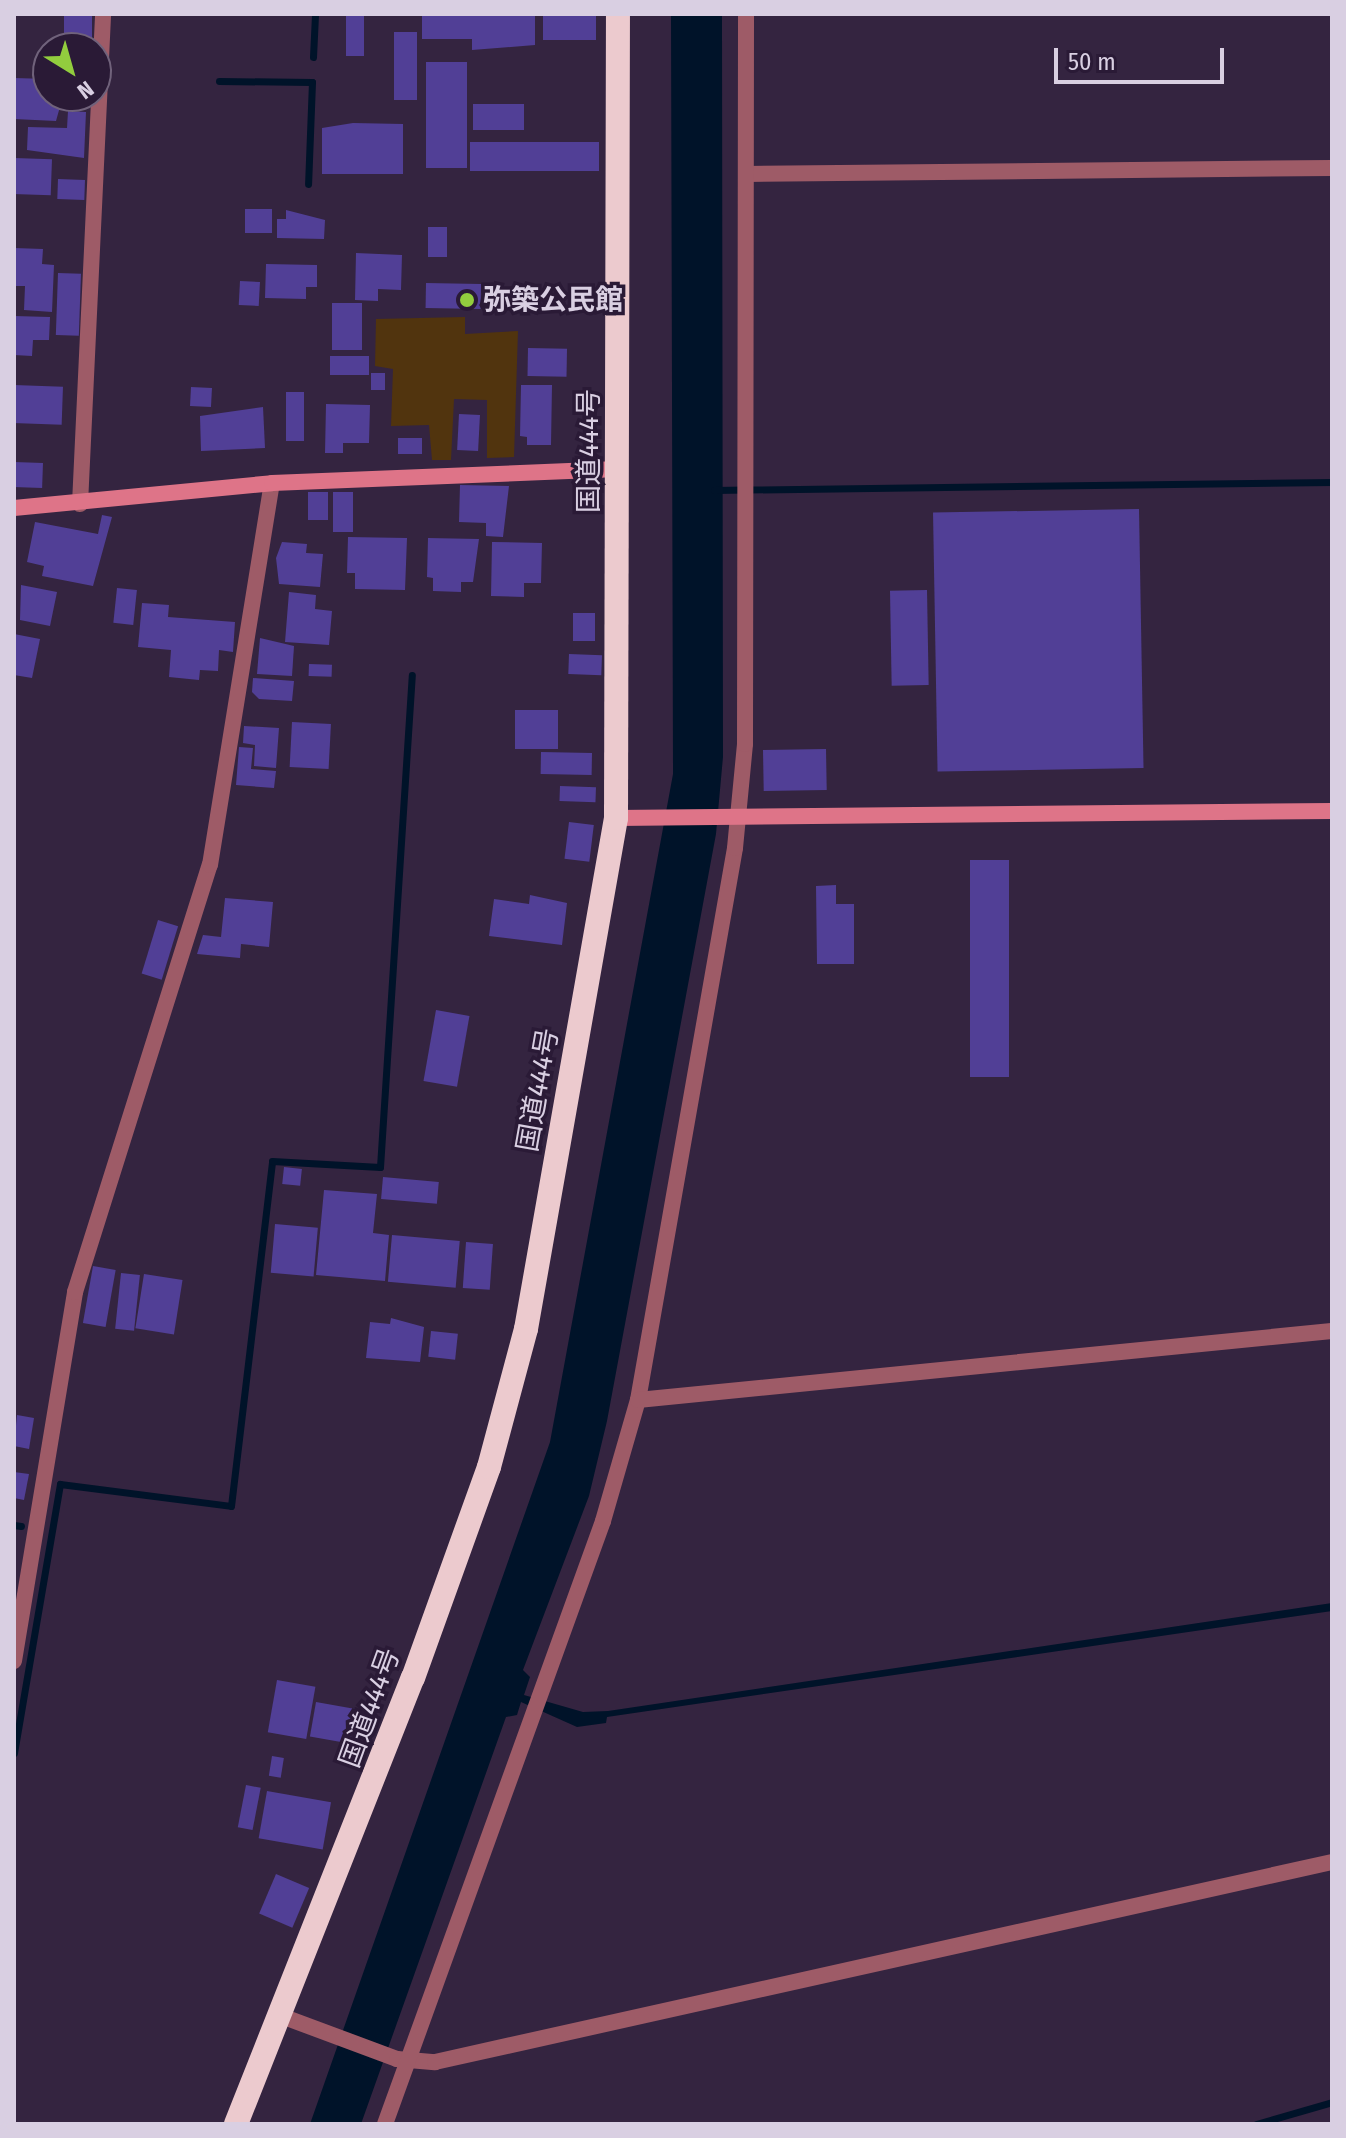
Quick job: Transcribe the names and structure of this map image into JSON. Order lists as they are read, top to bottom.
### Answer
{
  "streets": {
    "highway": ["国道444号"]
  },
  "places": ["弥築公民館"],
  "scale_bar": "50 m",
  "north": "bottom right"
}
